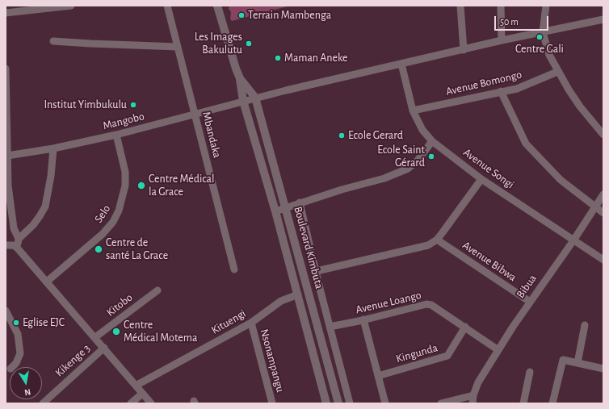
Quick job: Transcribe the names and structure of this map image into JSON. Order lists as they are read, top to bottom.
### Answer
{
  "streets": {
    "street": [
      "Avenue Bomongo",
      "Mangobo",
      "Mbandaka",
      "Avenue Songi",
      "Selo",
      "Boulevard Kimbuta",
      "Avenue Bibwa",
      "Bibua",
      "Avenue Loango",
      "Kitobo",
      "Kituengi",
      "Kingunda",
      "Kikenge 3",
      "Nsonampangu"
    ]
  },
  "crossings": [
    ["Avenue Bomongo", "Avenue Songi"],
    ["Mangobo", "Mbandaka"],
    ["Mangobo", "Avenue Songi"],
    ["Mangobo", "Selo"],
    ["Mangobo", "Boulevard Kimbuta"],
    ["Avenue Songi", "Bibua"],
    ["Boulevard Kimbuta", "Kituengi"],
    ["Avenue Bibwa", "Bibua"],
    ["Bibua", "Avenue Loango"],
    ["Avenue Loango", "Kingunda"],
    ["Kituengi", "Nsonampangu"]
  ],
  "places": [
    "Terrain Mambenga",
    "Centre Gali",
    "Les Images Bakulutu",
    "Maman Aneke",
    "Institut Yimbukulu",
    "Ecole Gerard",
    "Ecole Saint Gérard",
    "Centre Médical la Grace",
    "Centre de santé La Grace",
    "Eglise EJC",
    "Centre Médical Motema"
  ],
  "scale_bar": "50 m",
  "north": "bottom"
}
